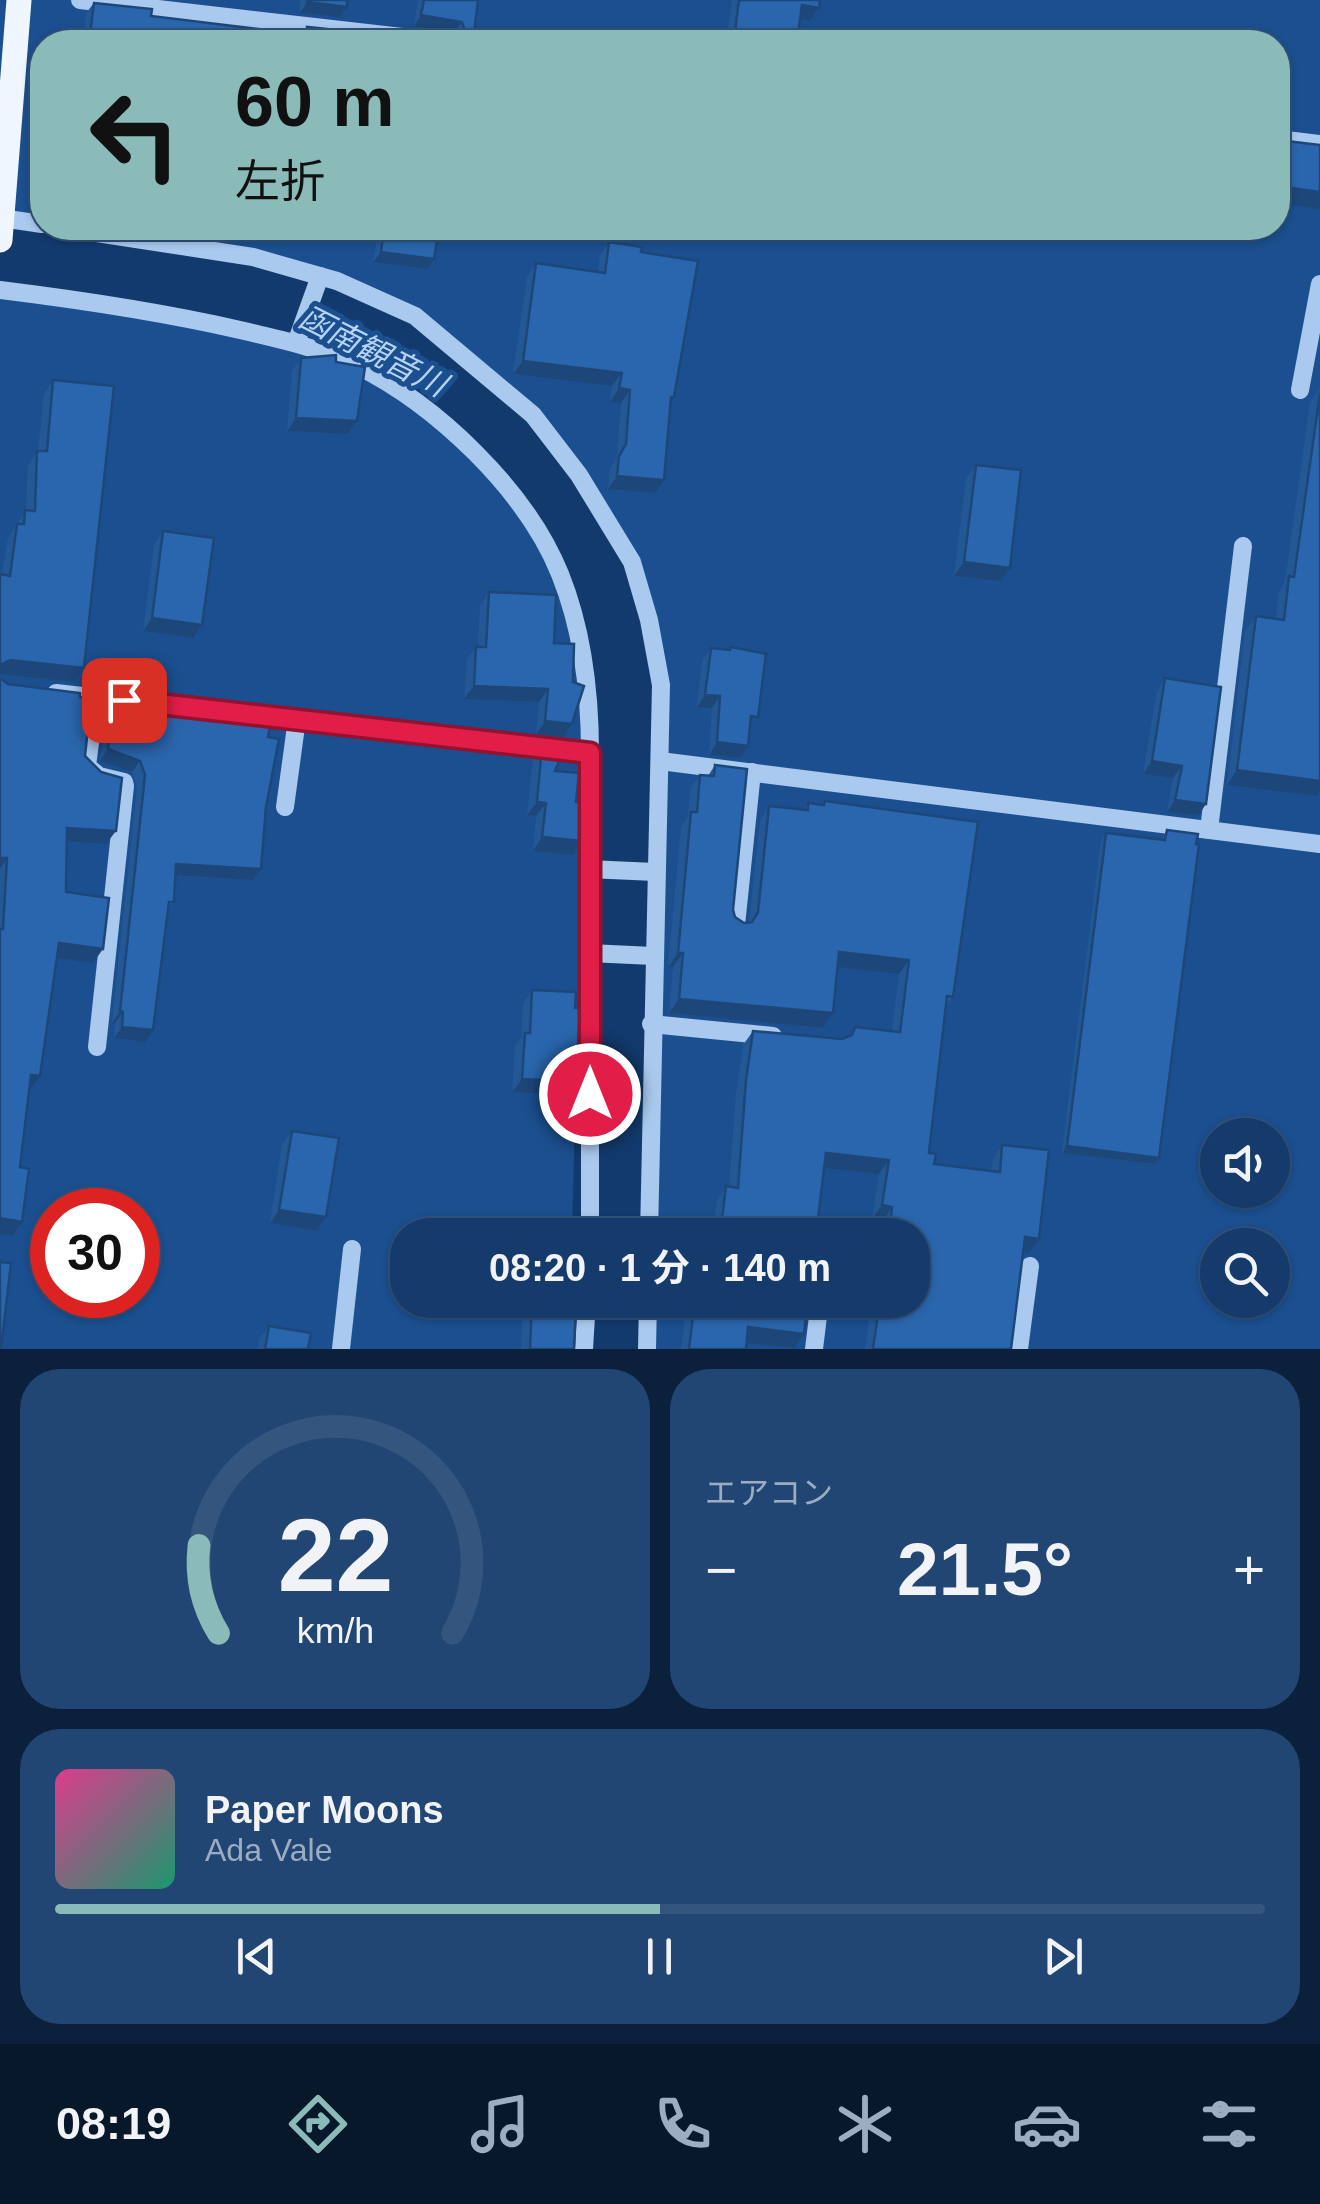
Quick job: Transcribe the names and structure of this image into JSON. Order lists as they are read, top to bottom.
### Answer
{
  "water": ["函南観音川"],
  "page": {
    "turn": ["60 m", "左折"],
    "limit": "30",
    "trip": "08:20 · 1 分 · 140 m",
    "tile": "エアコン",
    "heat": ["−", "21.5°", "+"],
    "song": ["Paper Moons", "Ada Vale"],
    "tabs": "08:19",
    "gauge": ["22", "km/h"]
  }
}
